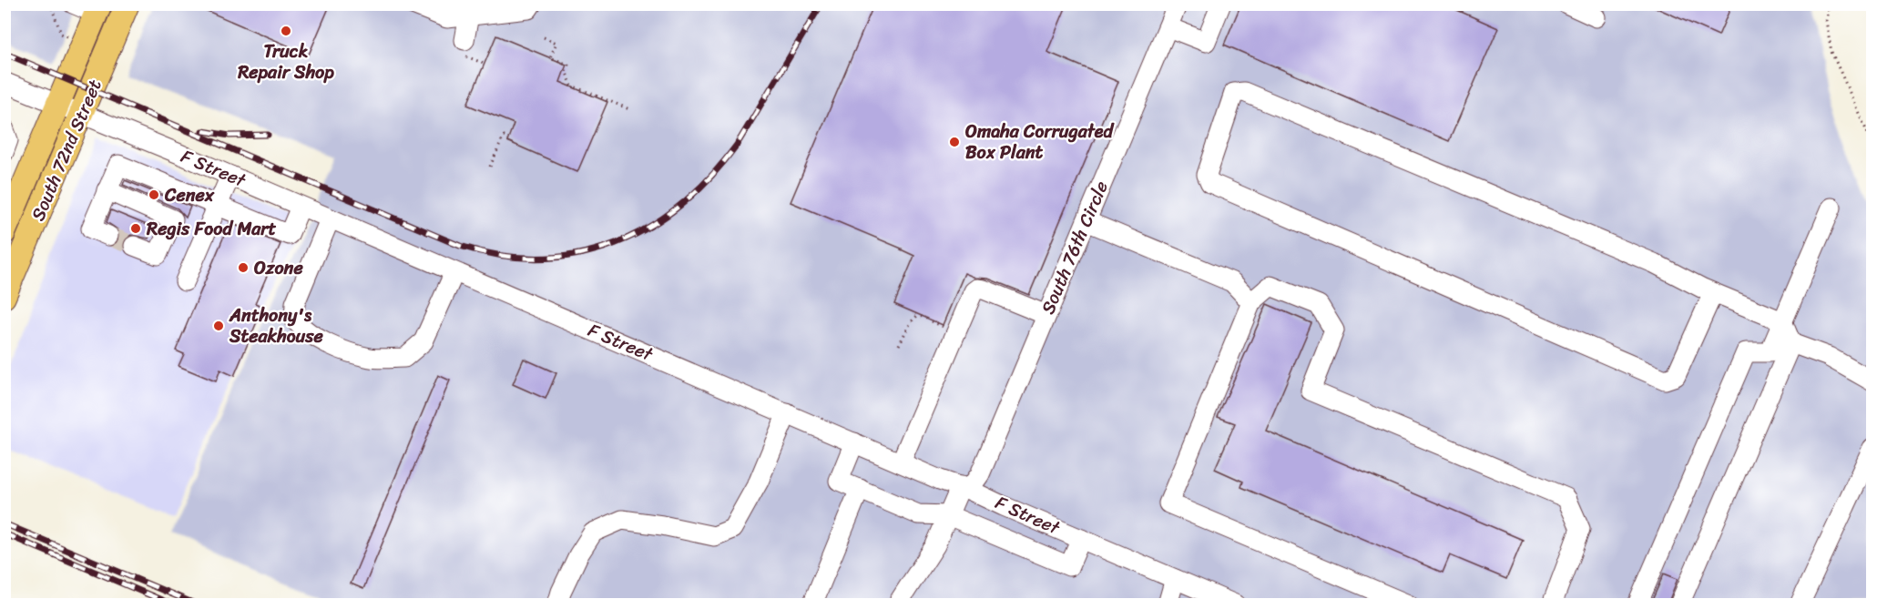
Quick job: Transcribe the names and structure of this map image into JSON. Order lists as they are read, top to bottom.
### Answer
{
  "streets": {
    "main road": ["South 72nd Street"],
    "street": ["F Street", "South 76th Circle"]
  },
  "crossings": [
    ["South 72nd Street", "F Street"],
    ["F Street", "South 76th Circle"]
  ],
  "places": [
    "Truck Repair Shop",
    "Omaha Corrugated Box Plant",
    "Cenex",
    "Regis Food Mart",
    "Ozone",
    "Anthony's Steakhouse"
  ]
}
